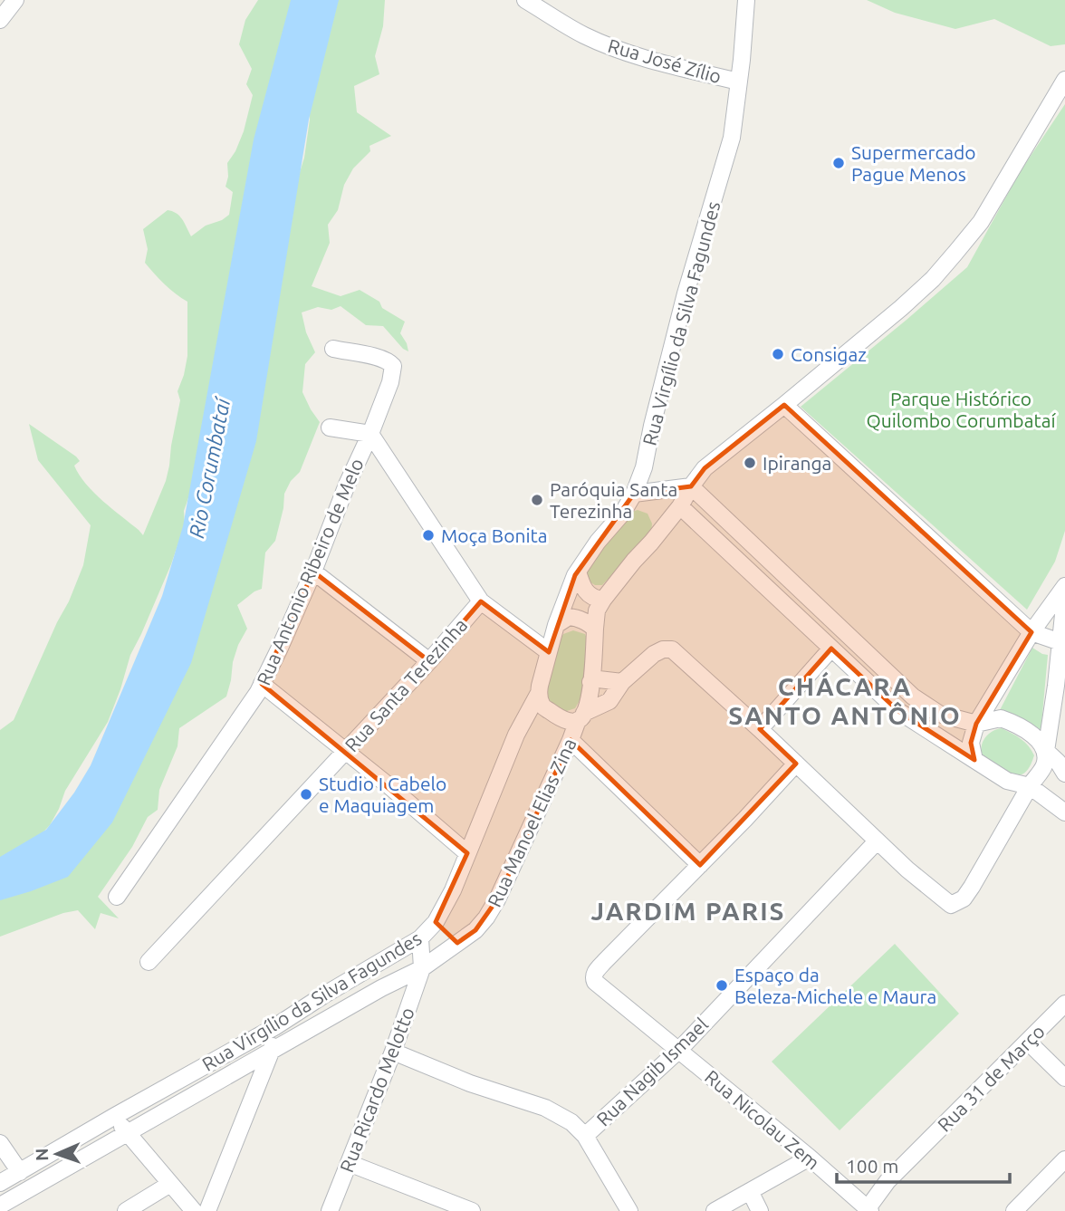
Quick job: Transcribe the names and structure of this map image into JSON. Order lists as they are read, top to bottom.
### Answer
{
  "streets": {
    "street": [
      "Rua José Zílio",
      "Rua Virgílio da Silva Fagundes",
      "Rua Antonio Ribeiro de Melo",
      "Rua Santa Terezinha",
      "Rua Manoel Elias Zina",
      "Rua Nagib Ismael",
      "Rua 31 de Março",
      "Rua Ricardo Melotto",
      "Rua Nicolau Zem"
    ]
  },
  "crossings": [
    ["Rua José Zílio", "Rua Virgílio da Silva Fagundes"],
    ["Rua Virgílio da Silva Fagundes", "Rua Manoel Elias Zina"],
    ["Rua Virgílio da Silva Fagundes", "Rua Ricardo Melotto"],
    ["Rua Manoel Elias Zina", "Rua Ricardo Melotto"],
    ["Rua Nagib Ismael", "Rua Nicolau Zem"],
    ["Rua 31 de Março", "Rua Nicolau Zem"]
  ],
  "districts": ["CHÁCARA SANTO ANTÔNIO", "JARDIM PARIS"],
  "water": ["Rio Corumbataí"],
  "parks": ["Parque Histórico Quilombo Corumbataí"],
  "places": [
    "Supermercado Pague Menos",
    "Consigaz",
    "Ipiranga",
    "Paróquia Santa Terezinha",
    "Moça Bonita",
    "Studio I Cabelo e Maquiagem",
    "Espaço da Beleza-Michele e Maura"
  ],
  "scale_bar": "100 m",
  "north": "left"
}
